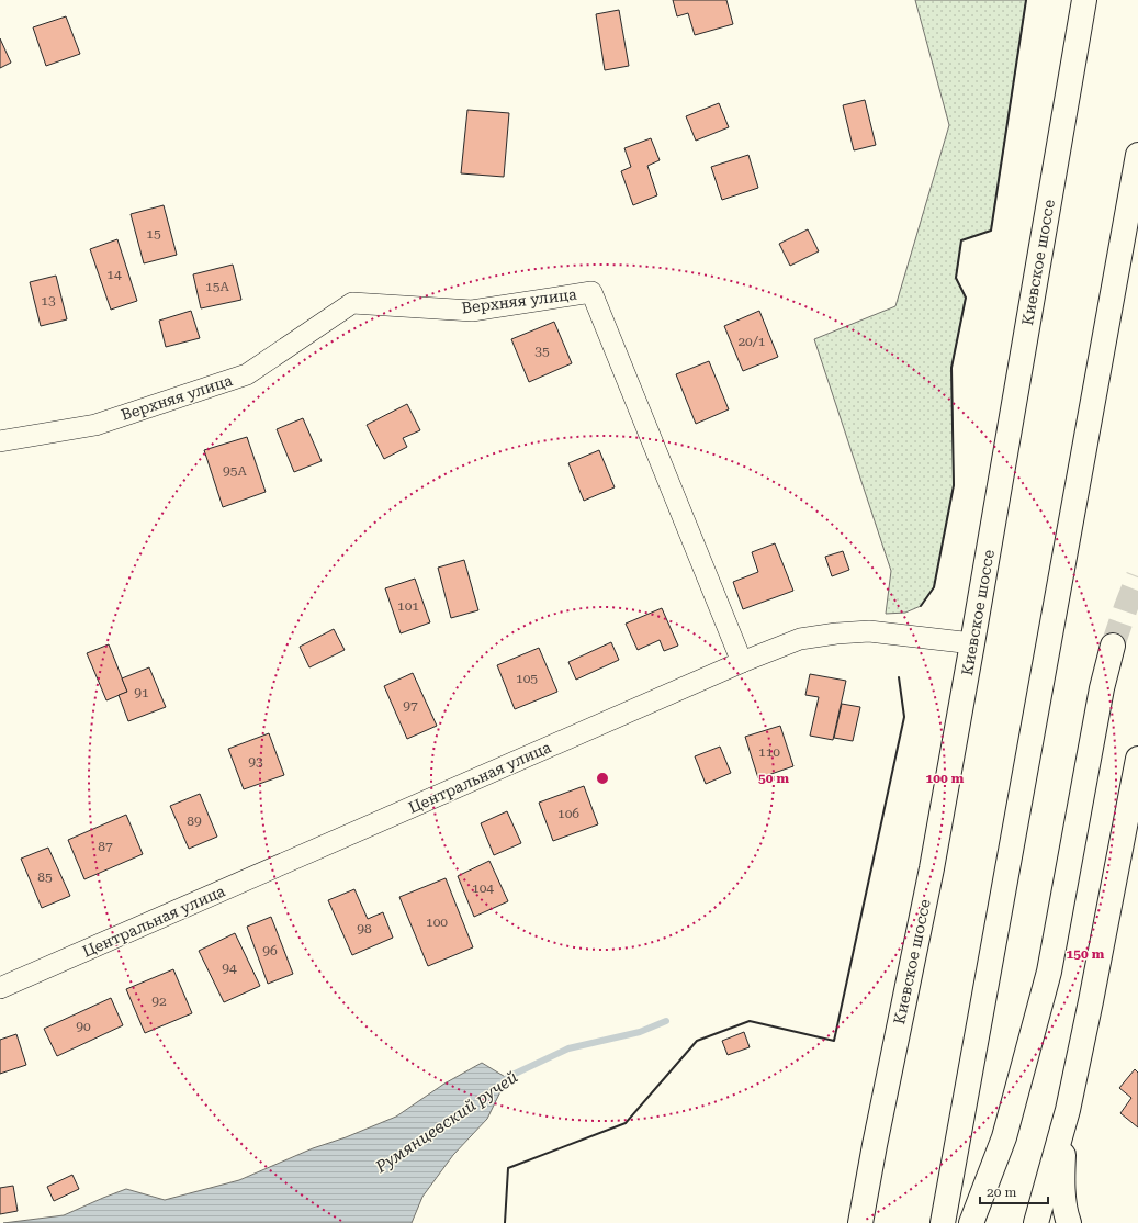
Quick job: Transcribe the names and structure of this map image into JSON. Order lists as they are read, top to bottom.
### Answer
{
  "streets": {
    "main road": ["Киевское шоссе"],
    "street": ["Верхняя улица", "Центральная улица"]
  },
  "crossings": [
    ["Киевское шоссе", "Центральная улица"],
    ["Верхняя улица", "Центральная улица"]
  ],
  "water": ["Румянцевский ручей"],
  "house_numbers": [
    "15",
    "14",
    "15А",
    "13",
    "20/1",
    "35",
    "95А",
    "101",
    "105",
    "91",
    "97",
    "110",
    "93",
    "106",
    "89",
    "87",
    "85",
    "104",
    "100",
    "98",
    "96",
    "94",
    "92",
    "90"
  ],
  "scale_bar": "20 m",
  "rings": ["50 m", "100 m", "150 m"]
}
